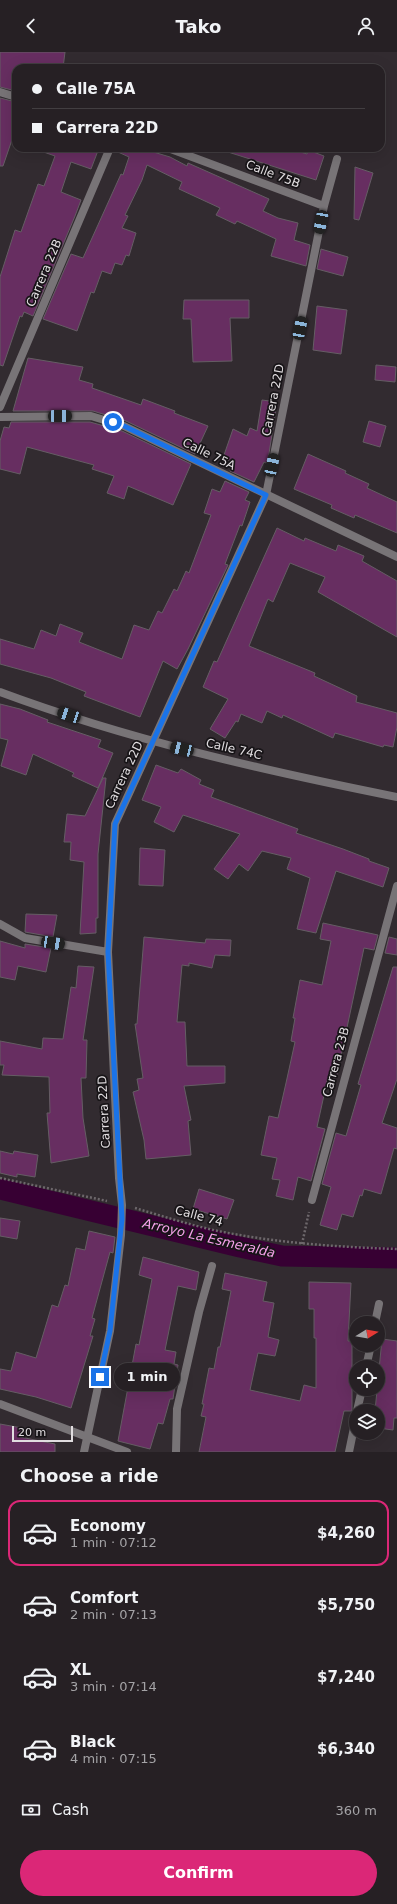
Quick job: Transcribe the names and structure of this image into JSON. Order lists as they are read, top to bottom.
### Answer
{
  "streets": {
    "street": [
      "Calle 75B",
      "Carrera 22B",
      "Carrera 22D",
      "Calle 75A",
      "Calle 74C",
      "Carrera 23B"
    ],
    "path": ["Calle 74"]
  },
  "crossings": [
    ["Calle 75B", "Carrera 22D"],
    ["Carrera 22D", "Calle 75A"],
    ["Carrera 22D", "Calle 74C"],
    ["Carrera 22D", "Calle 74"]
  ],
  "water": ["Arroyo La Esmeralda"],
  "scale_bar": "20 m",
  "north": "right",
  "page": {
    "header": "Tako",
    "banner": ["Calle 75A", "Carrera 22D"],
    "bubble": "1 min",
    "scale": "20 m",
    "heading": "Choose a ride",
    "list": [
      {
        "name": "Economy",
        "note": "1 min · 07:12",
        "value": "$4,260"
      },
      {
        "name": "Comfort",
        "note": "2 min · 07:13",
        "value": "$5,750"
      },
      {
        "name": "XL",
        "note": "3 min · 07:14",
        "value": "$7,240"
      },
      {
        "name": "Black",
        "note": "4 min · 07:15",
        "value": "$6,340"
      }
    ],
    "pay": ["Cash", "360 m"],
    "buttons": "Confirm"
  }
}
